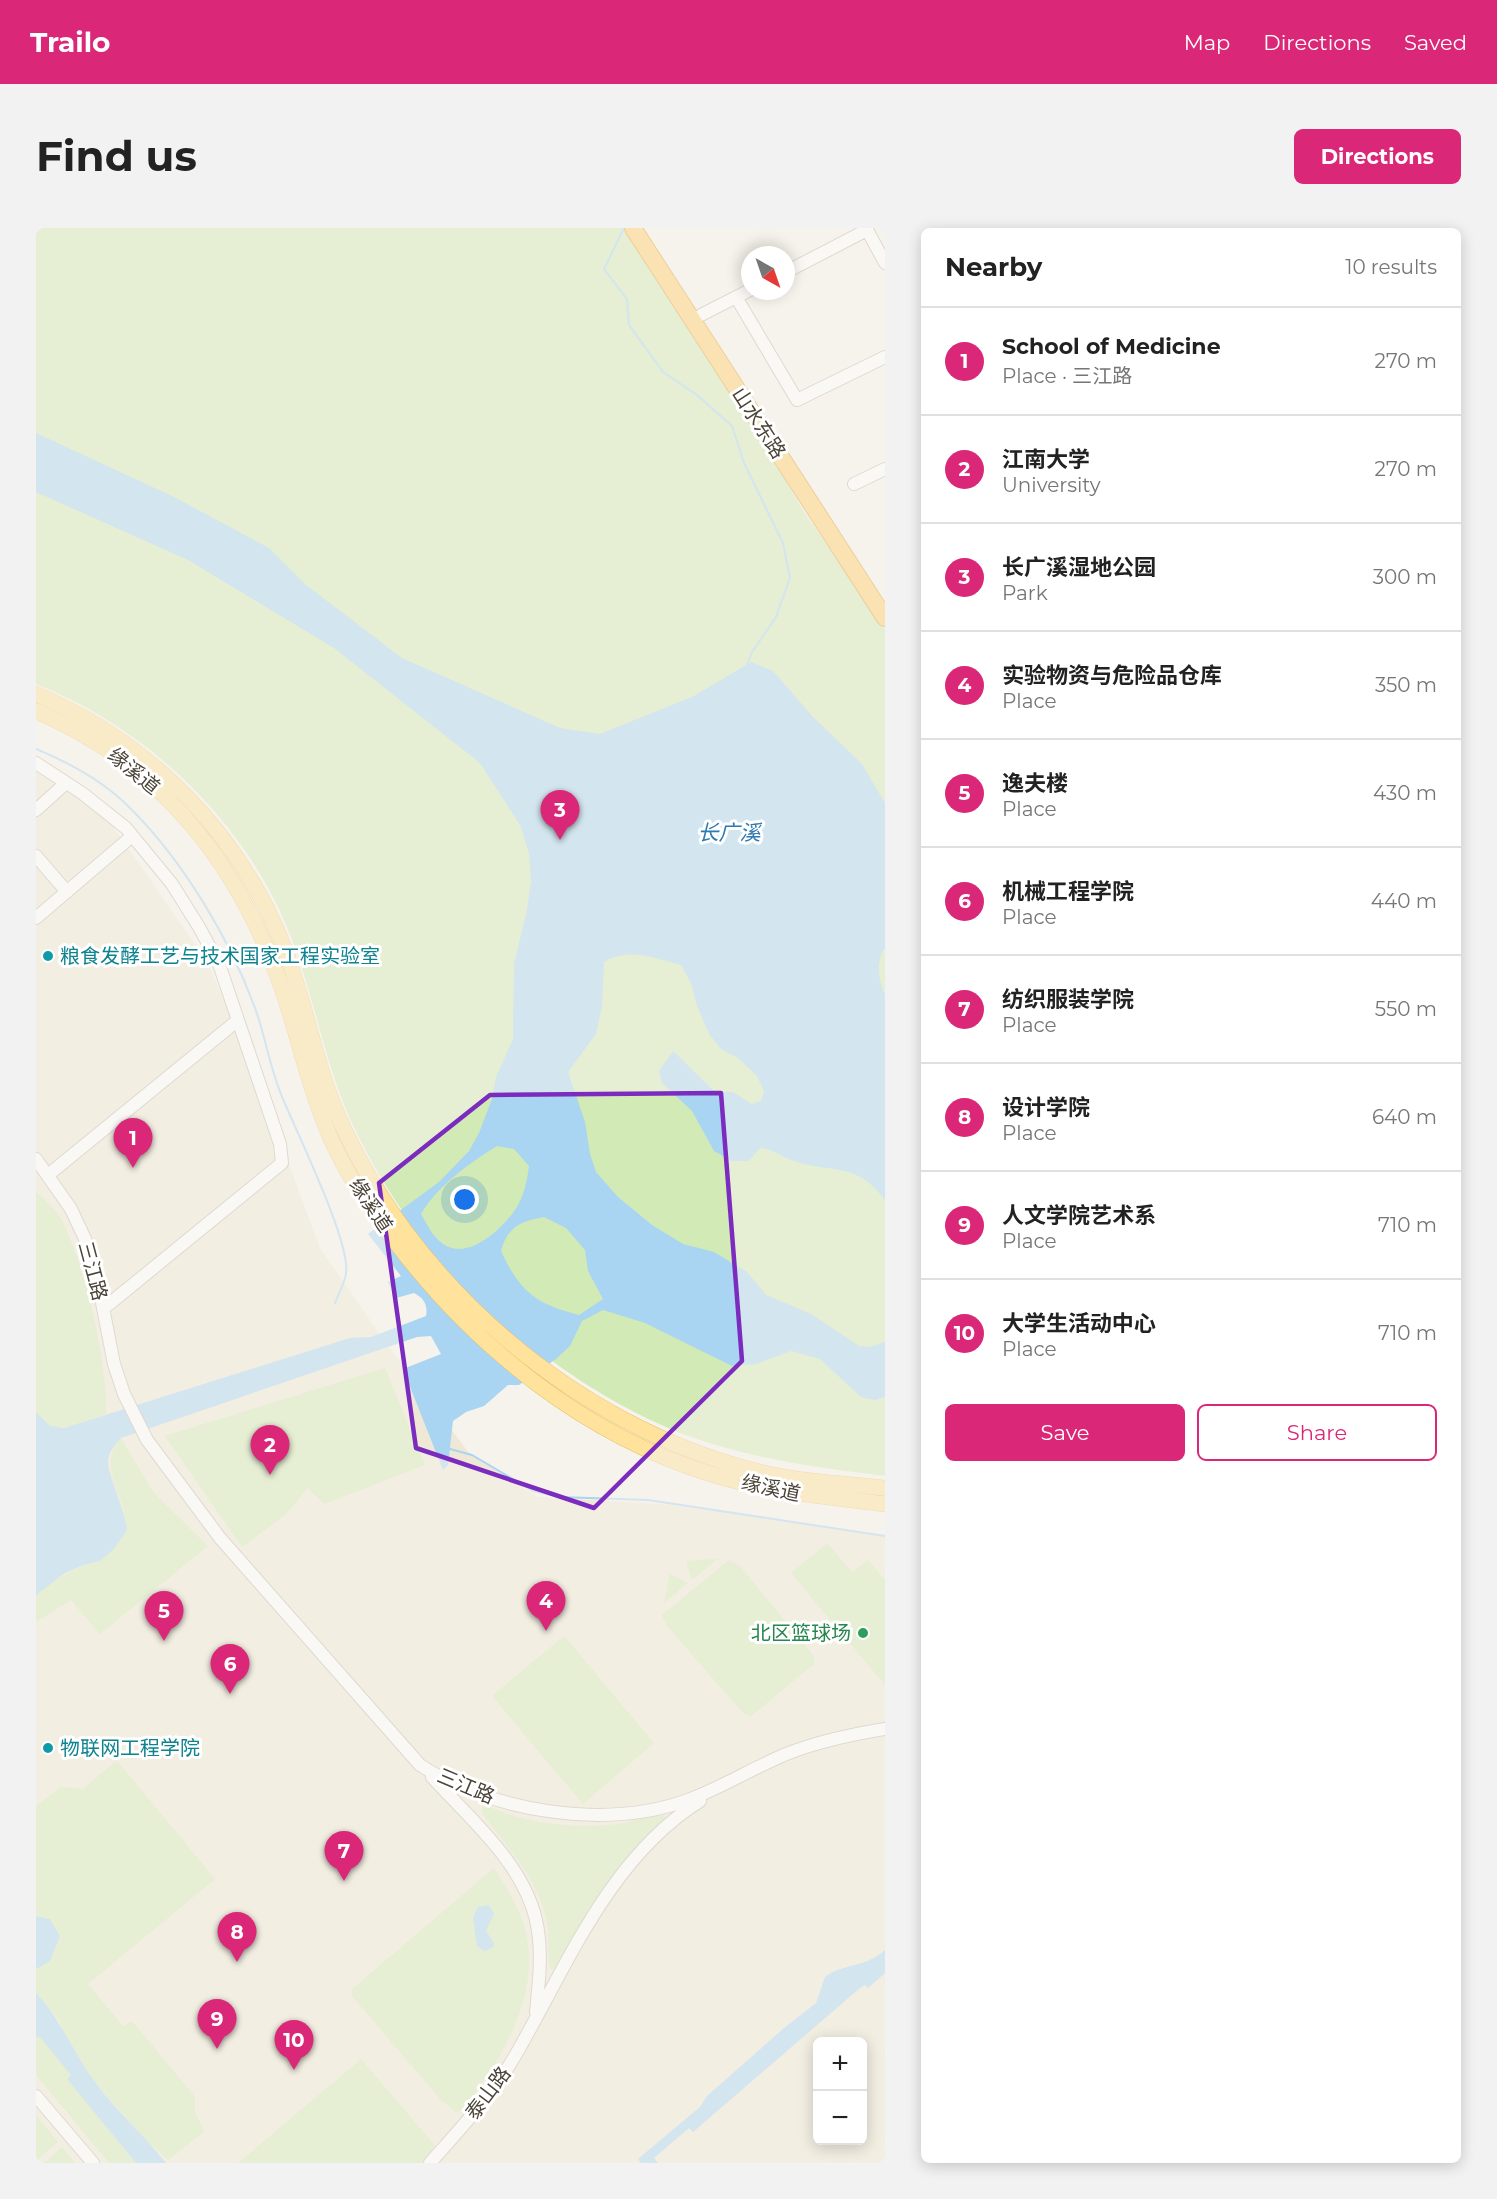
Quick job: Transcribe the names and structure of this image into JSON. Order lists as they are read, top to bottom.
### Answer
{
  "streets": {
    "highway": ["山水东路"],
    "main road": ["缘溪道"],
    "street": ["三江路", "泰山路"]
  },
  "crossings": [
    ["三江路", "泰山路"]
  ],
  "water": ["长广溪"],
  "places": ["粮食发酵工艺与技术国家工程实验室", "北区篮球场", "物联网工程学院"],
  "north": "bottom right",
  "page": {
    "header": "Trailo",
    "nav": ["Map", "Directions", "Saved"],
    "buttons": [
      "Directions",
      ["Save", "Share"]
    ],
    "title": "Find us",
    "heading": ["Nearby", "10 results"],
    "list": [
      {
        "mark": "1",
        "name": "School of Medicine",
        "note": "Place · 三江路",
        "value": "270 m"
      },
      {
        "mark": "2",
        "name": "江南大学",
        "note": "University",
        "value": "270 m"
      },
      {
        "mark": "3",
        "name": "长广溪湿地公园",
        "note": "Park",
        "value": "300 m"
      },
      {
        "mark": "4",
        "name": "实验物资与危险品仓库",
        "note": "Place",
        "value": "350 m"
      },
      {
        "mark": "5",
        "name": "逸夫楼",
        "note": "Place",
        "value": "430 m"
      },
      {
        "mark": "6",
        "name": "机械工程学院",
        "note": "Place",
        "value": "440 m"
      },
      {
        "mark": "7",
        "name": "纺织服装学院",
        "note": "Place",
        "value": "550 m"
      },
      {
        "mark": "8",
        "name": "设计学院",
        "note": "Place",
        "value": "640 m"
      },
      {
        "mark": "9",
        "name": "人文学院艺术系",
        "note": "Place",
        "value": "710 m"
      },
      {
        "mark": "10",
        "name": "大学生活动中心",
        "note": "Place",
        "value": "710 m"
      }
    ],
    "pins": [
      "3",
      "1",
      "2",
      "4",
      "5",
      "6",
      "7",
      "8",
      "9",
      "10"
    ],
    "map_buttons": ["+", "−"]
  }
}
